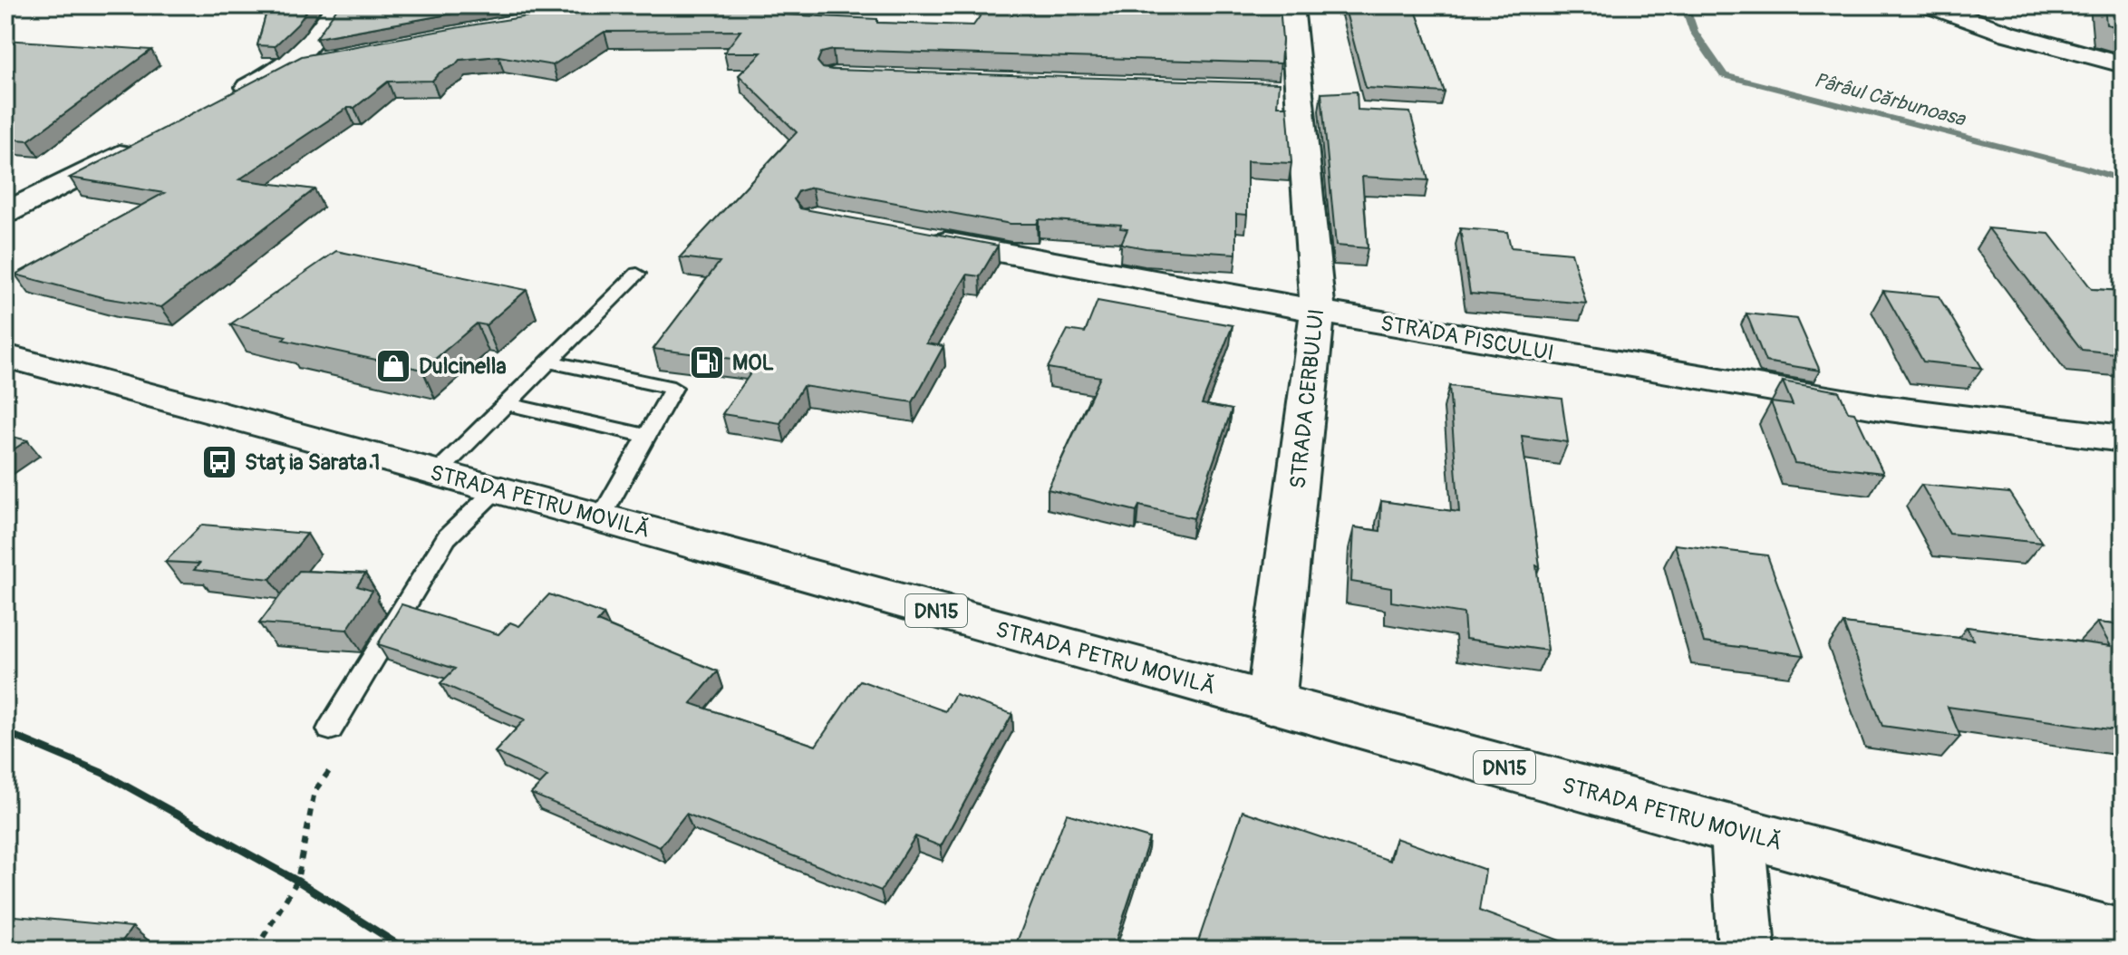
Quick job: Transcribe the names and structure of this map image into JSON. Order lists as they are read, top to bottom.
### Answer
{
  "streets": {
    "street": [
      "STRADA PISCULUI",
      "STRADA CERBULUI",
      "STRADA PETRU MOVILĂ",
      "DN15"
    ]
  },
  "crossings": [
    ["STRADA PISCULUI", "STRADA CERBULUI"],
    ["STRADA CERBULUI", "STRADA PETRU MOVILĂ"]
  ],
  "water": ["Pârâul Cărbunoasa"],
  "places": {
    "fuel station": ["MOL"],
    "shop": ["Dulcinella"],
    "bus stop": ["Stația Sarata 1"]
  }
}
